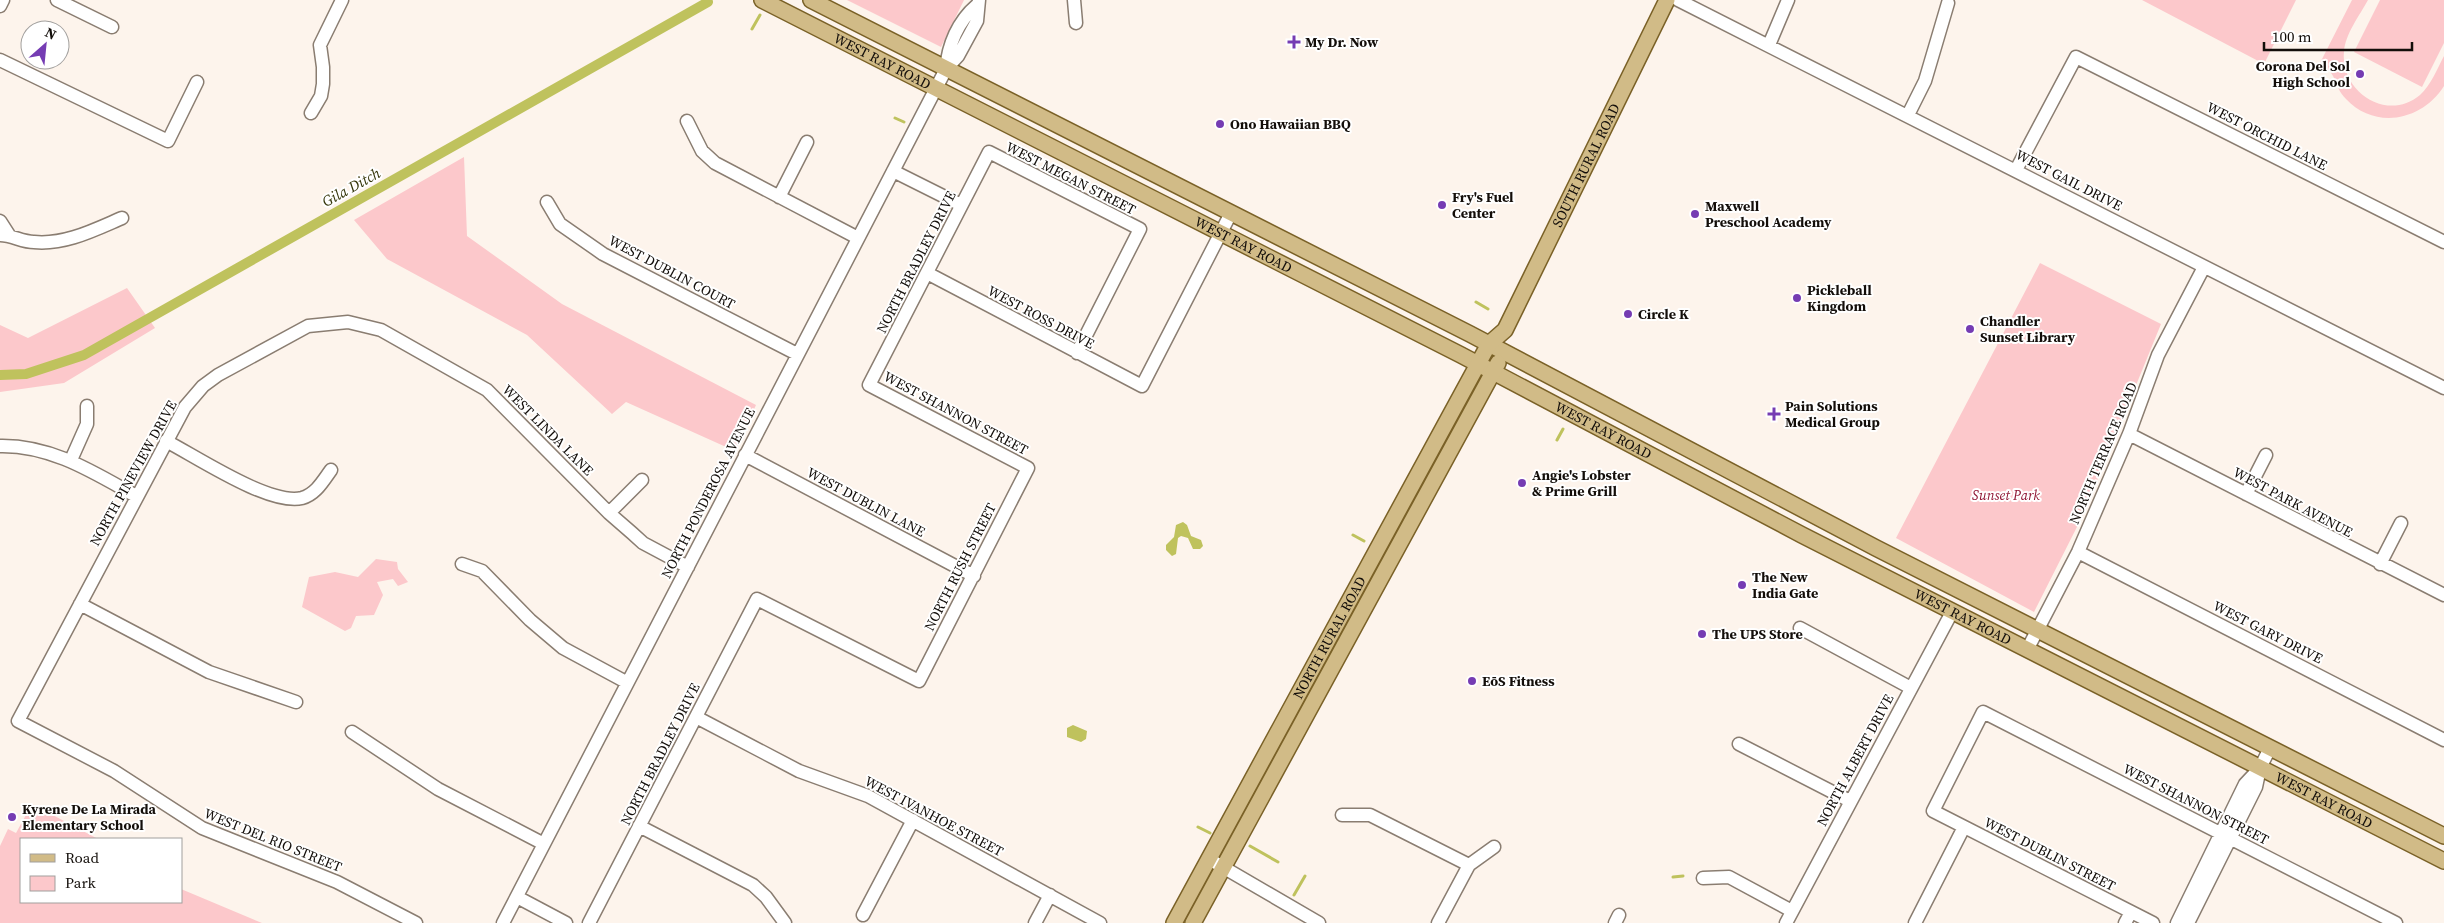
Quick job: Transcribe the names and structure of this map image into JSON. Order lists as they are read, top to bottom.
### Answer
{
  "streets": {
    "main road": ["WEST RAY ROAD", "SOUTH RURAL ROAD", "NORTH RURAL ROAD"],
    "street": [
      "WEST ORCHID LANE",
      "WEST MEGAN STREET",
      "WEST GAIL DRIVE",
      "NORTH BRADLEY DRIVE",
      "WEST DUBLIN COURT",
      "WEST ROSS DRIVE",
      "WEST SHANNON STREET",
      "WEST LINDA LANE",
      "NORTH TERRACE ROAD",
      "NORTH PINEVIEW DRIVE",
      "NORTH PONDEROSA AVENUE",
      "WEST DUBLIN LANE",
      "WEST PARK AVENUE",
      "NORTH RUSH STREET",
      "WEST GARY DRIVE",
      "NORTH ALBERT DRIVE",
      "WEST IVANHOE STREET",
      "WEST DEL RIO STREET",
      "WEST DUBLIN STREET"
    ]
  },
  "crossings": [
    ["WEST RAY ROAD", "SOUTH RURAL ROAD"],
    ["WEST RAY ROAD", "WEST ROSS DRIVE"],
    ["WEST RAY ROAD", "NORTH TERRACE ROAD"],
    ["WEST RAY ROAD", "NORTH PONDEROSA AVENUE"],
    ["WEST RAY ROAD", "NORTH RURAL ROAD"],
    ["WEST RAY ROAD", "NORTH ALBERT DRIVE"],
    ["WEST ORCHID LANE", "WEST GAIL DRIVE"],
    ["SOUTH RURAL ROAD", "NORTH RURAL ROAD"],
    ["WEST MEGAN STREET", "NORTH BRADLEY DRIVE"],
    ["WEST MEGAN STREET", "WEST ROSS DRIVE"],
    ["WEST GAIL DRIVE", "NORTH TERRACE ROAD"],
    ["NORTH BRADLEY DRIVE", "WEST ROSS DRIVE"],
    ["NORTH BRADLEY DRIVE", "WEST SHANNON STREET"],
    ["NORTH BRADLEY DRIVE", "NORTH RUSH STREET"],
    ["NORTH BRADLEY DRIVE", "WEST IVANHOE STREET"],
    ["WEST DUBLIN COURT", "NORTH PONDEROSA AVENUE"],
    ["WEST SHANNON STREET", "NORTH RUSH STREET"],
    ["WEST SHANNON STREET", "WEST DUBLIN STREET"],
    ["WEST LINDA LANE", "NORTH PINEVIEW DRIVE"],
    ["WEST LINDA LANE", "NORTH PONDEROSA AVENUE"],
    ["NORTH TERRACE ROAD", "WEST PARK AVENUE"],
    ["NORTH TERRACE ROAD", "WEST GARY DRIVE"],
    ["NORTH PINEVIEW DRIVE", "WEST DEL RIO STREET"],
    ["NORTH PONDEROSA AVENUE", "WEST DUBLIN LANE"],
    ["WEST DUBLIN LANE", "NORTH RUSH STREET"]
  ],
  "water": ["Gila Ditch"],
  "parks": ["Sunset Park"],
  "places": {
    "health": ["My Dr. Now", "Pain Solutions Medical Group"],
    "other": [
      "Corona Del Sol High School",
      "Ono Hawaiian BBQ",
      "Fry's Fuel Center",
      "Maxwell Preschool Academy",
      "Pickleball Kingdom",
      "Circle K",
      "Chandler Sunset Library",
      "Angie's Lobster & Prime Grill",
      "The New India Gate",
      "The UPS Store",
      "EōS Fitness",
      "Kyrene De La Mirada Elementary School"
    ]
  },
  "legend": ["Road", "Park"],
  "scale_bar": "100 m",
  "north": "top right"
}
